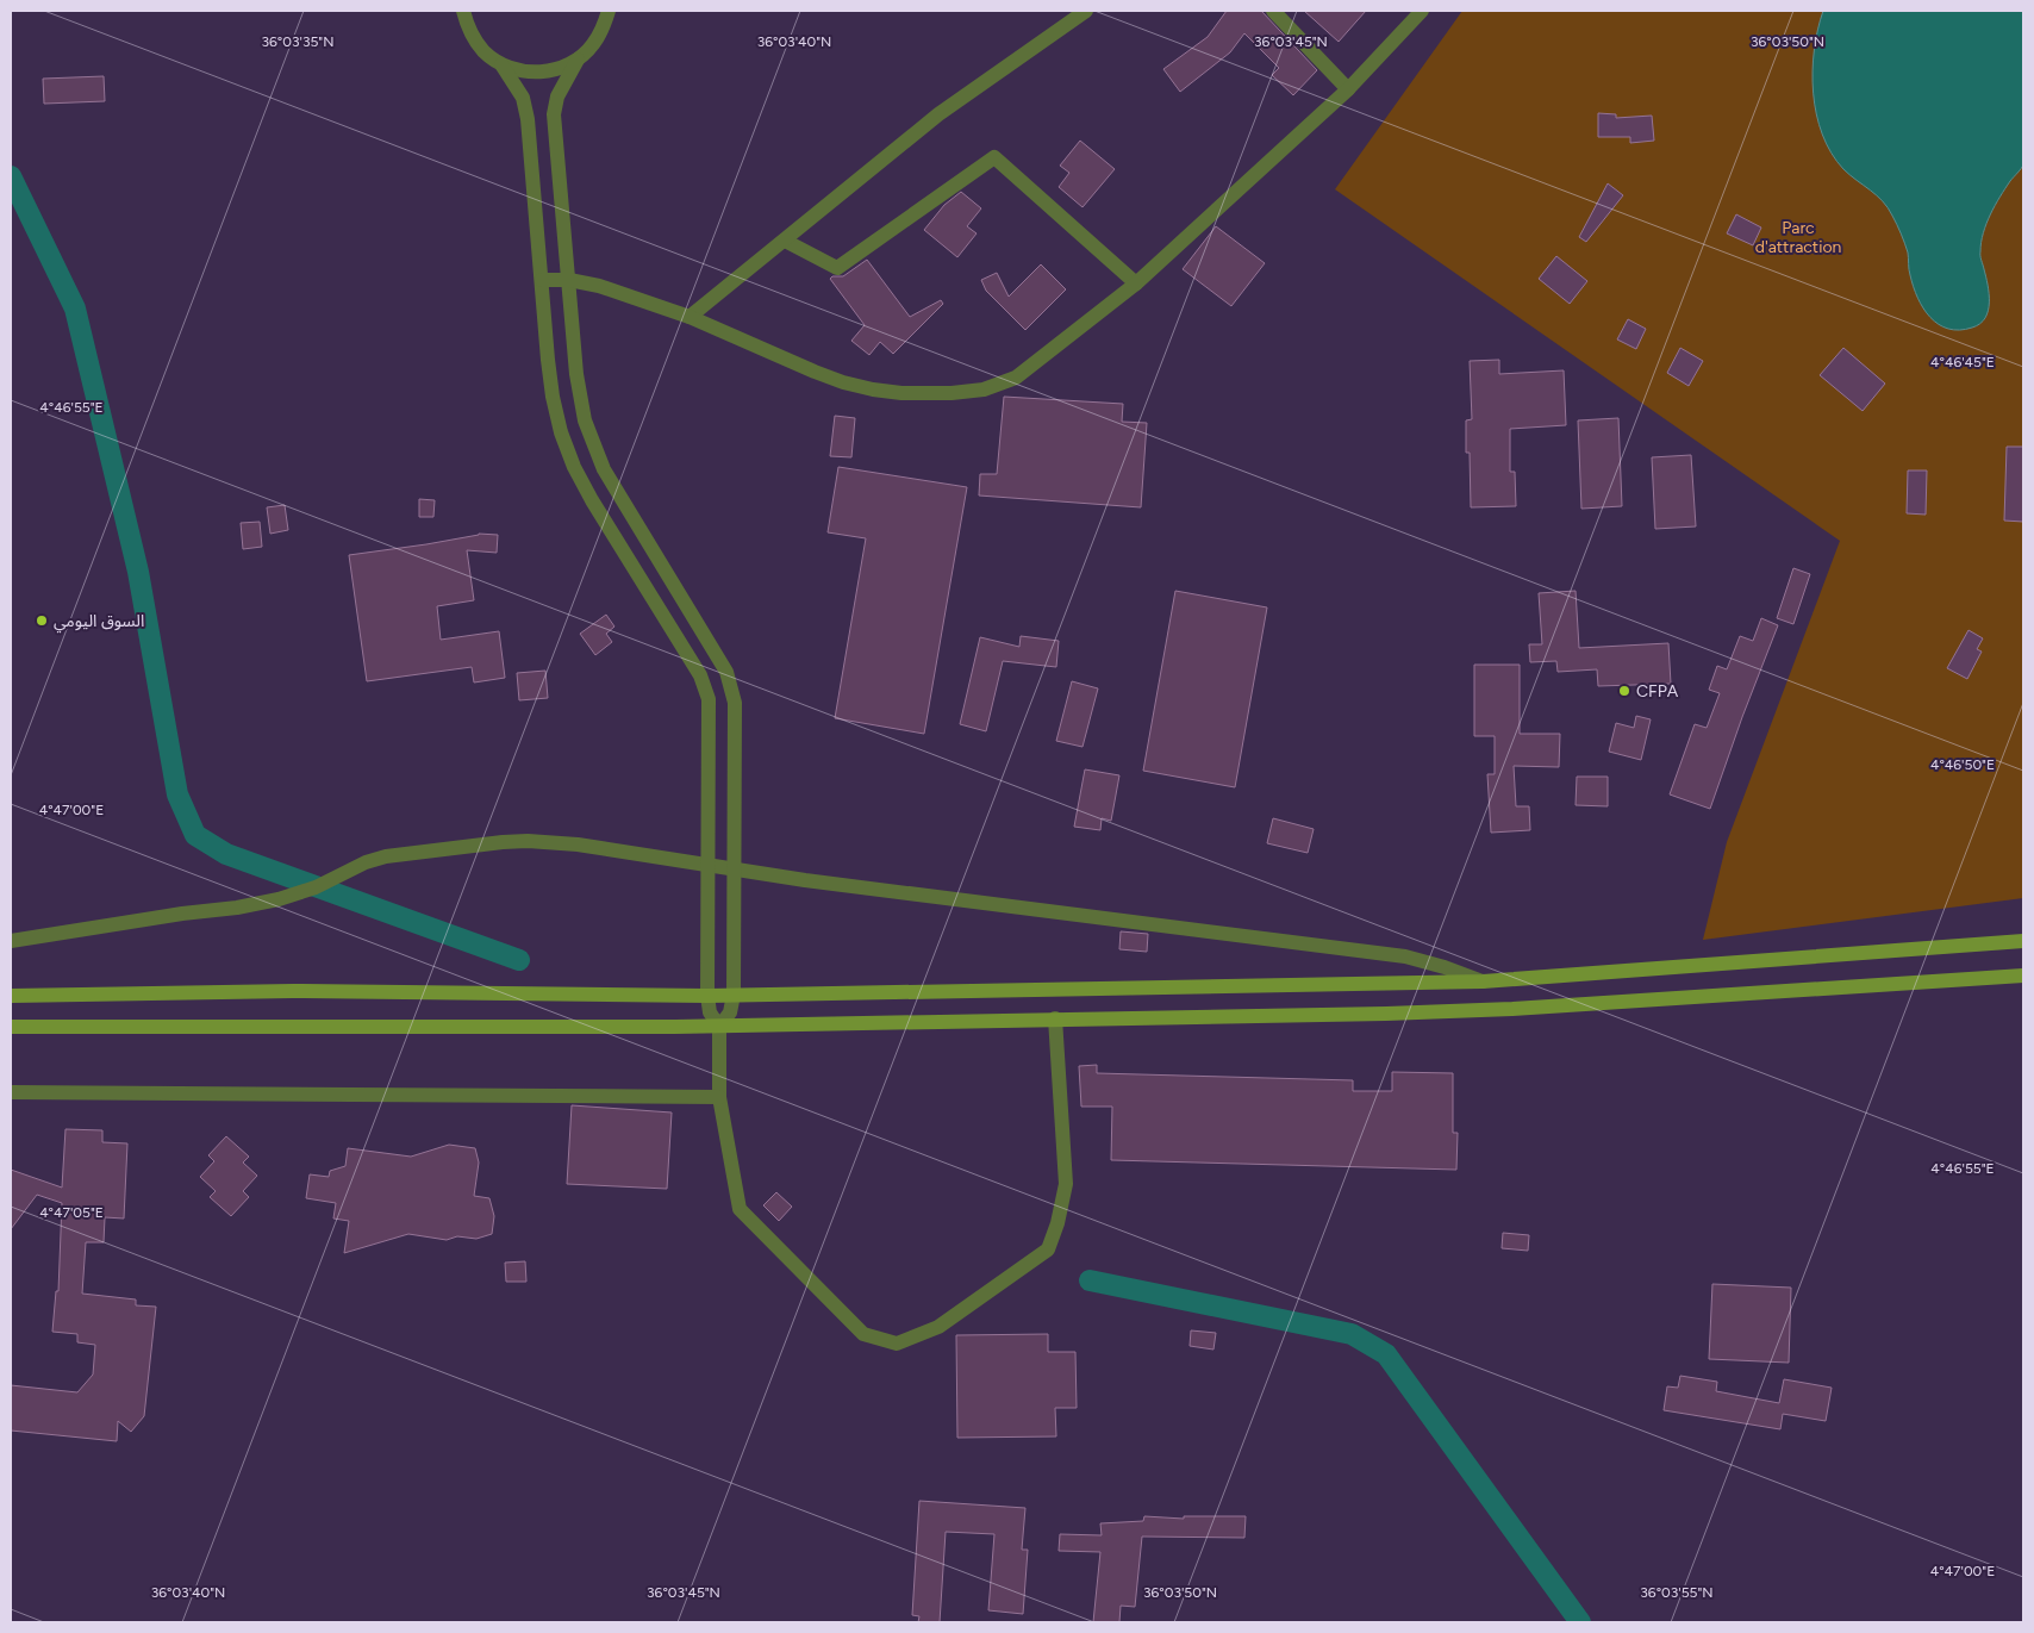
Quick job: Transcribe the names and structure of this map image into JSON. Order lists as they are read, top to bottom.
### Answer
{
  "parks": ["Parc d'attraction"],
  "places": ["السوق اليومي", "CFPA"],
  "coordinates": [
    "36°03'35\"N",
    "36°03'40\"N",
    "36°03'45\"N",
    "36°03'50\"N",
    "4°46'45\"E",
    "4°46'55\"E",
    "4°46'50\"E",
    "4°47'00\"E",
    "4°47'05\"E",
    "36°03'55\"N"
  ]
}
